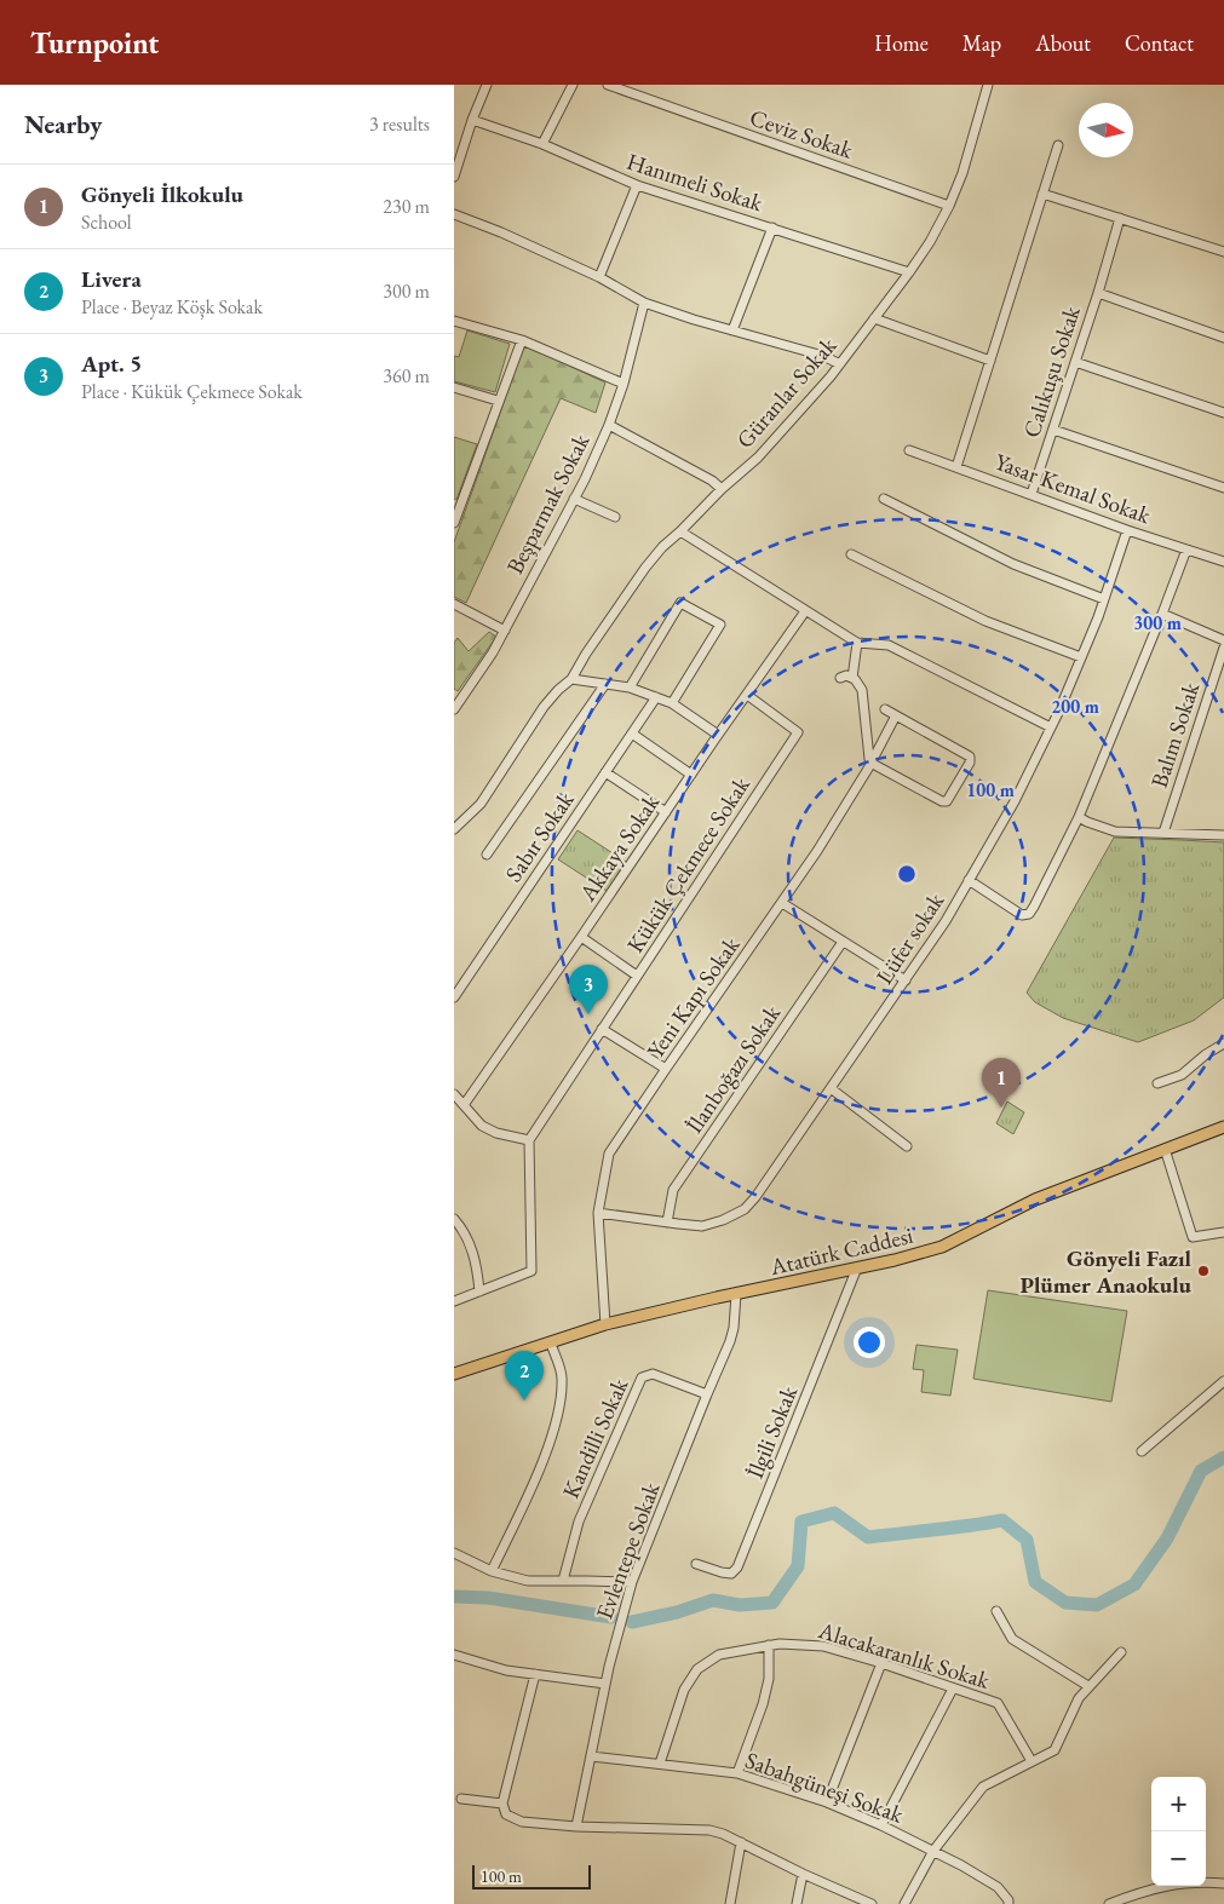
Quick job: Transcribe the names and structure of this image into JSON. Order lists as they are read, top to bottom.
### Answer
{
  "streets": {
    "main road": ["Atatürk Caddesi"],
    "street": [
      "Ceviz Sokak",
      "Hanımeli Sokak",
      "Calıkuşu Sokak",
      "Güranlar Sokak",
      "Yasar Kemal Sokak",
      "Beşparmak Sokak",
      "Balım Sokak",
      "Sabır Sokak",
      "Akkaya Sokak",
      "Kükük Çekmece Sokak",
      "Lüfer sokak",
      "Yeni Kapı Sokak",
      "İlanboğazı Sokak",
      "İlgili Sokak",
      "Kandilli Sokak",
      "Evlentepe Sokak",
      "Alacakaranlık Sokak",
      "Sabahgüneşi Sokak"
    ]
  },
  "crossings": [
    ["Ceviz Sokak", "Güranlar Sokak"],
    ["Hanımeli Sokak", "Güranlar Sokak"],
    ["Calıkuşu Sokak", "Yasar Kemal Sokak"],
    ["Yasar Kemal Sokak", "Lüfer sokak"],
    ["Akkaya Sokak", "Kükük Çekmece Sokak"],
    ["Lüfer sokak", "Yeni Kapı Sokak"],
    ["Lüfer sokak", "İlanboğazı Sokak"],
    ["Yeni Kapı Sokak", "Atatürk Caddesi"],
    ["Atatürk Caddesi", "İlgili Sokak"],
    ["Atatürk Caddesi", "Evlentepe Sokak"],
    ["Kandilli Sokak", "Evlentepe Sokak"],
    ["Evlentepe Sokak", "Sabahgüneşi Sokak"],
    ["Alacakaranlık Sokak", "Sabahgüneşi Sokak"]
  ],
  "places": ["Gönyeli Fazıl Plümer Anaokulu"],
  "scale_bar": "100 m",
  "north": "right",
  "page": {
    "header": "Turnpoint",
    "nav": [
      "Home",
      "Map",
      "About",
      "Contact"
    ],
    "heading": ["Nearby", "3 results"],
    "list": [
      {
        "mark": "1",
        "name": "Gönyeli İlkokulu",
        "note": "School",
        "value": "230 m"
      },
      {
        "mark": "2",
        "name": "Livera",
        "note": "Place · Beyaz Köşk Sokak",
        "value": "300 m"
      },
      {
        "mark": "3",
        "name": "Apt. 5",
        "note": "Place · Kükük Çekmece Sokak",
        "value": "360 m"
      }
    ],
    "pins": ["3", "1", "2"],
    "map_buttons": ["+", "−"],
    "scale": "100 m"
  },
  "rings": ["300 m", "200 m", "100 m"]
}
